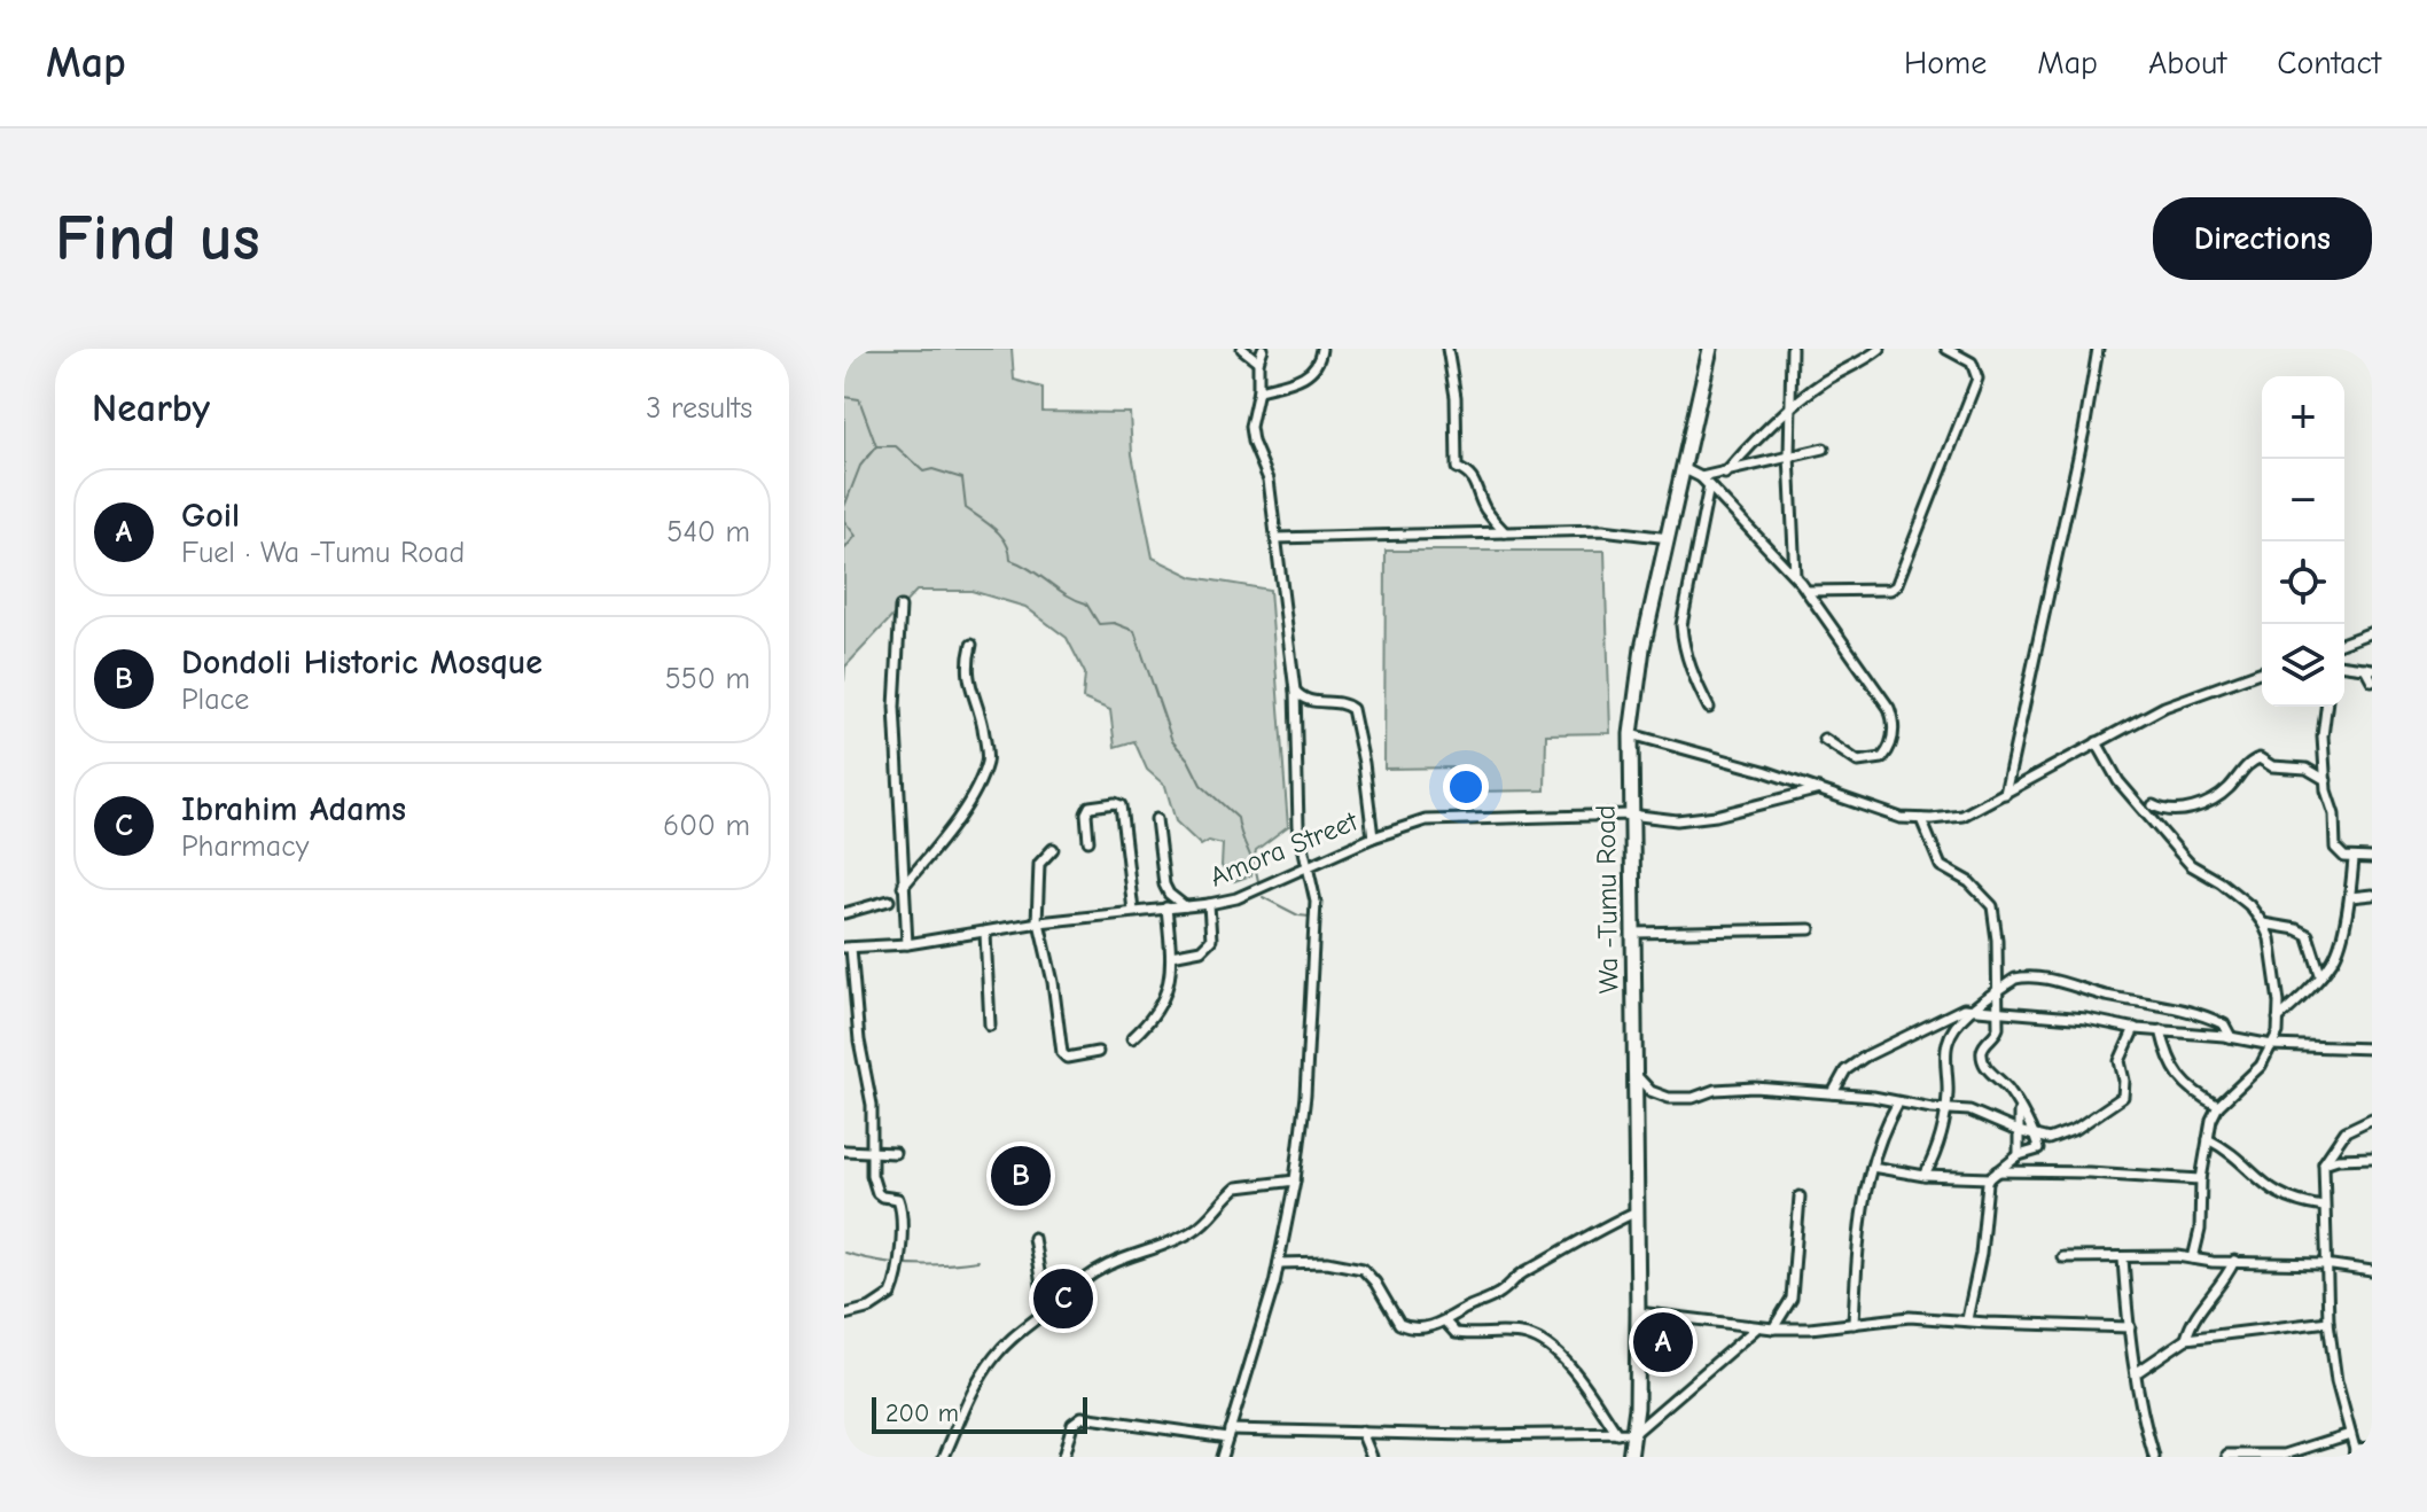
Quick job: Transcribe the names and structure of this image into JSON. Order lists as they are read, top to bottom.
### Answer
{
  "streets": {
    "highway": ["Wa -Tumu Road"],
    "street": ["Amora Street"]
  },
  "crossings": [
    ["Amora Street", "Wa -Tumu Road"]
  ],
  "scale_bar": "200 m",
  "page": {
    "header": "Map",
    "nav": [
      "Home",
      "Map",
      "About",
      "Contact"
    ],
    "buttons": "Directions",
    "title": "Find us",
    "heading": ["Nearby", "3 results"],
    "map_buttons": ["+", "−"],
    "list": [
      {
        "mark": "A",
        "name": "Goil",
        "note": "Fuel · Wa -Tumu Road",
        "value": "540 m"
      },
      {
        "mark": "B",
        "name": "Dondoli Historic Mosque",
        "note": "Place",
        "value": "550 m"
      },
      {
        "mark": "C",
        "name": "Ibrahim Adams",
        "note": "Pharmacy",
        "value": "600 m"
      }
    ],
    "pins": ["B", "C", "A"],
    "scale": "200 m"
  }
}
